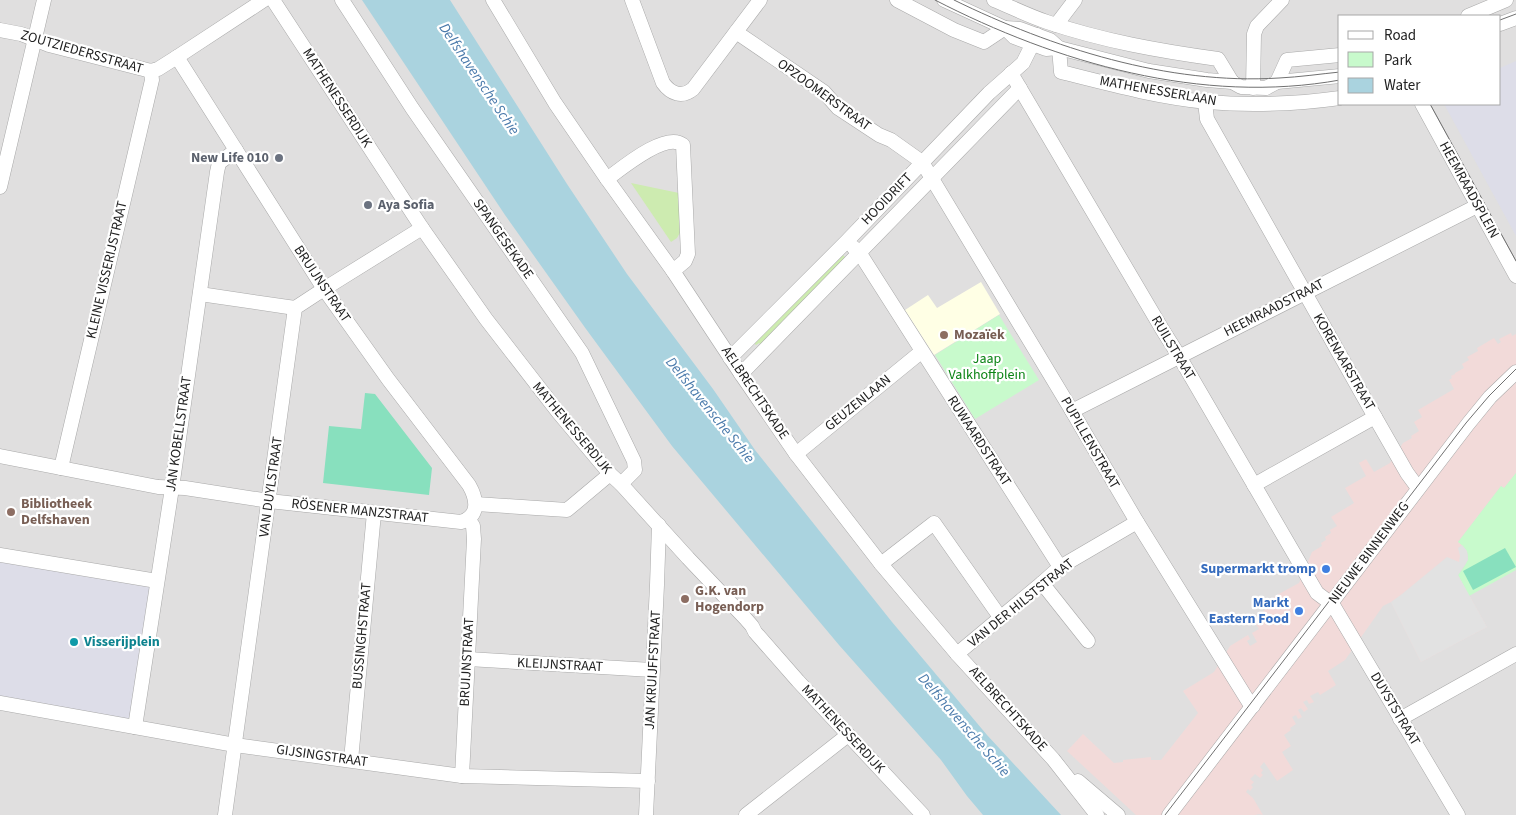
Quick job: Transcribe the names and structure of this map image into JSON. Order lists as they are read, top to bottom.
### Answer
{
  "streets": {
    "street": [
      "ZOUTZIEDERSSTRAAT",
      "MATHENESSERLAAN",
      "OPZOOMERSTRAAT",
      "MATHENESSERDIJK",
      "HEEMRAADSPLEIN",
      "HOOIDRIFT",
      "SPANGESEKADE",
      "KLEINE VISSERIJSTRAAT",
      "BRUIJNSTRAAT",
      "HEEMRAADSTRAAT",
      "RUILSTRAAT",
      "KORENAARSTRAAT",
      "AELBRECHTSKADE",
      "GEUZENLAAN",
      "JAN KOBELLSTRAAT",
      "RUWAARDSTRAAT",
      "PUPILLENSTRAAT",
      "VAN DUYLSTRAAT",
      "RÖSENER MANZSTRAAT",
      "NIEUWE BINNENWEG",
      "VAN DER HILSTSTRAAT",
      "BUSSINGHSTRAAT",
      "KLEIJNSTRAAT",
      "JAN KRUIJFFSTRAAT",
      "DUYSTSTRAAT",
      "GIJSINGSTRAAT"
    ]
  },
  "crossings": [
    ["ZOUTZIEDERSSTRAAT", "KLEINE VISSERIJSTRAAT"],
    ["ZOUTZIEDERSSTRAAT", "BRUIJNSTRAAT"],
    ["MATHENESSERLAAN", "HOOIDRIFT"],
    ["MATHENESSERLAAN", "KORENAARSTRAAT"],
    ["OPZOOMERSTRAAT", "HOOIDRIFT"],
    ["OPZOOMERSTRAAT", "PUPILLENSTRAAT"],
    ["MATHENESSERDIJK", "SPANGESEKADE"],
    ["MATHENESSERDIJK", "JAN KRUIJFFSTRAAT"],
    ["HEEMRAADSPLEIN", "HEEMRAADSTRAAT"],
    ["HOOIDRIFT", "RUILSTRAAT"],
    ["HOOIDRIFT", "AELBRECHTSKADE"],
    ["HOOIDRIFT", "RUWAARDSTRAAT"],
    ["HOOIDRIFT", "PUPILLENSTRAAT"],
    ["KLEINE VISSERIJSTRAAT", "RÖSENER MANZSTRAAT"],
    ["BRUIJNSTRAAT", "JAN KOBELLSTRAAT"],
    ["BRUIJNSTRAAT", "RÖSENER MANZSTRAAT"],
    ["BRUIJNSTRAAT", "KLEIJNSTRAAT"],
    ["BRUIJNSTRAAT", "GIJSINGSTRAAT"],
    ["HEEMRAADSTRAAT", "RUILSTRAAT"],
    ["HEEMRAADSTRAAT", "KORENAARSTRAAT"],
    ["HEEMRAADSTRAAT", "PUPILLENSTRAAT"],
    ["RUILSTRAAT", "NIEUWE BINNENWEG"],
    ["RUILSTRAAT", "DUYSTSTRAAT"],
    ["KORENAARSTRAAT", "NIEUWE BINNENWEG"],
    ["AELBRECHTSKADE", "GEUZENLAAN"],
    ["AELBRECHTSKADE", "VAN DER HILSTSTRAAT"],
    ["GEUZENLAAN", "RUWAARDSTRAAT"],
    ["JAN KOBELLSTRAAT", "RÖSENER MANZSTRAAT"],
    ["JAN KOBELLSTRAAT", "GIJSINGSTRAAT"],
    ["RUWAARDSTRAAT", "VAN DER HILSTSTRAAT"],
    ["PUPILLENSTRAAT", "NIEUWE BINNENWEG"],
    ["PUPILLENSTRAAT", "VAN DER HILSTSTRAAT"],
    ["VAN DUYLSTRAAT", "RÖSENER MANZSTRAAT"],
    ["VAN DUYLSTRAAT", "GIJSINGSTRAAT"],
    ["RÖSENER MANZSTRAAT", "BUSSINGHSTRAAT"],
    ["NIEUWE BINNENWEG", "DUYSTSTRAAT"],
    ["BUSSINGHSTRAAT", "GIJSINGSTRAAT"],
    ["KLEIJNSTRAAT", "JAN KRUIJFFSTRAAT"],
    ["JAN KRUIJFFSTRAAT", "GIJSINGSTRAAT"]
  ],
  "water": ["Delfshavensche Schie"],
  "parks": ["Jaap Valkhoffplein"],
  "places": [
    "New Life 010",
    "Aya Sofia",
    "Mozaïek",
    "Bibliotheek Delfshaven",
    "Supermarkt tromp",
    "G.K. van Hogendorp",
    "Markt Eastern Food",
    "Visserijplein"
  ],
  "legend": ["Road", "Park", "Water"]
}
